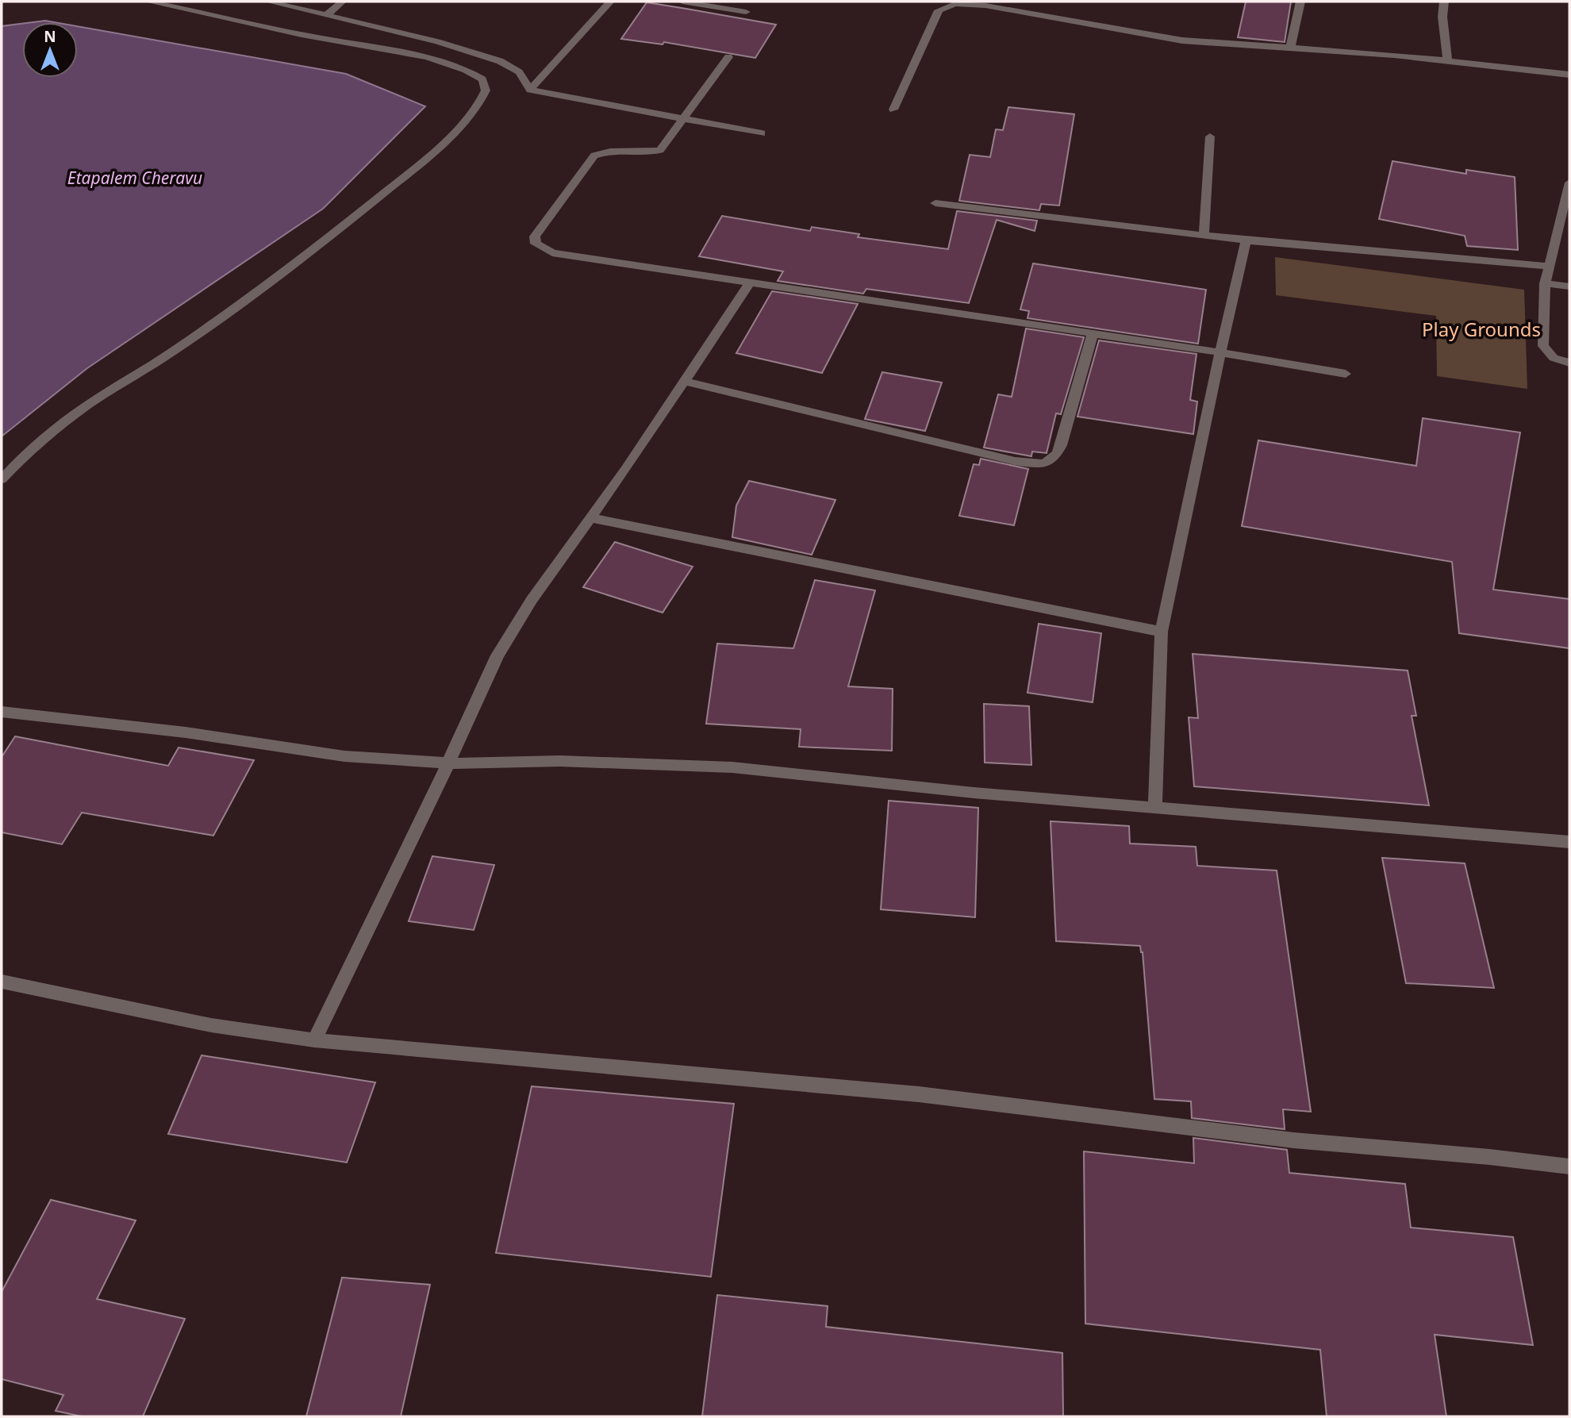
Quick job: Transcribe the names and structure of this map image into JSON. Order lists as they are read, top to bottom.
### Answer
{
  "water": ["Etapalem Cheravu"],
  "parks": ["Play Grounds"],
  "north": "top"
}
